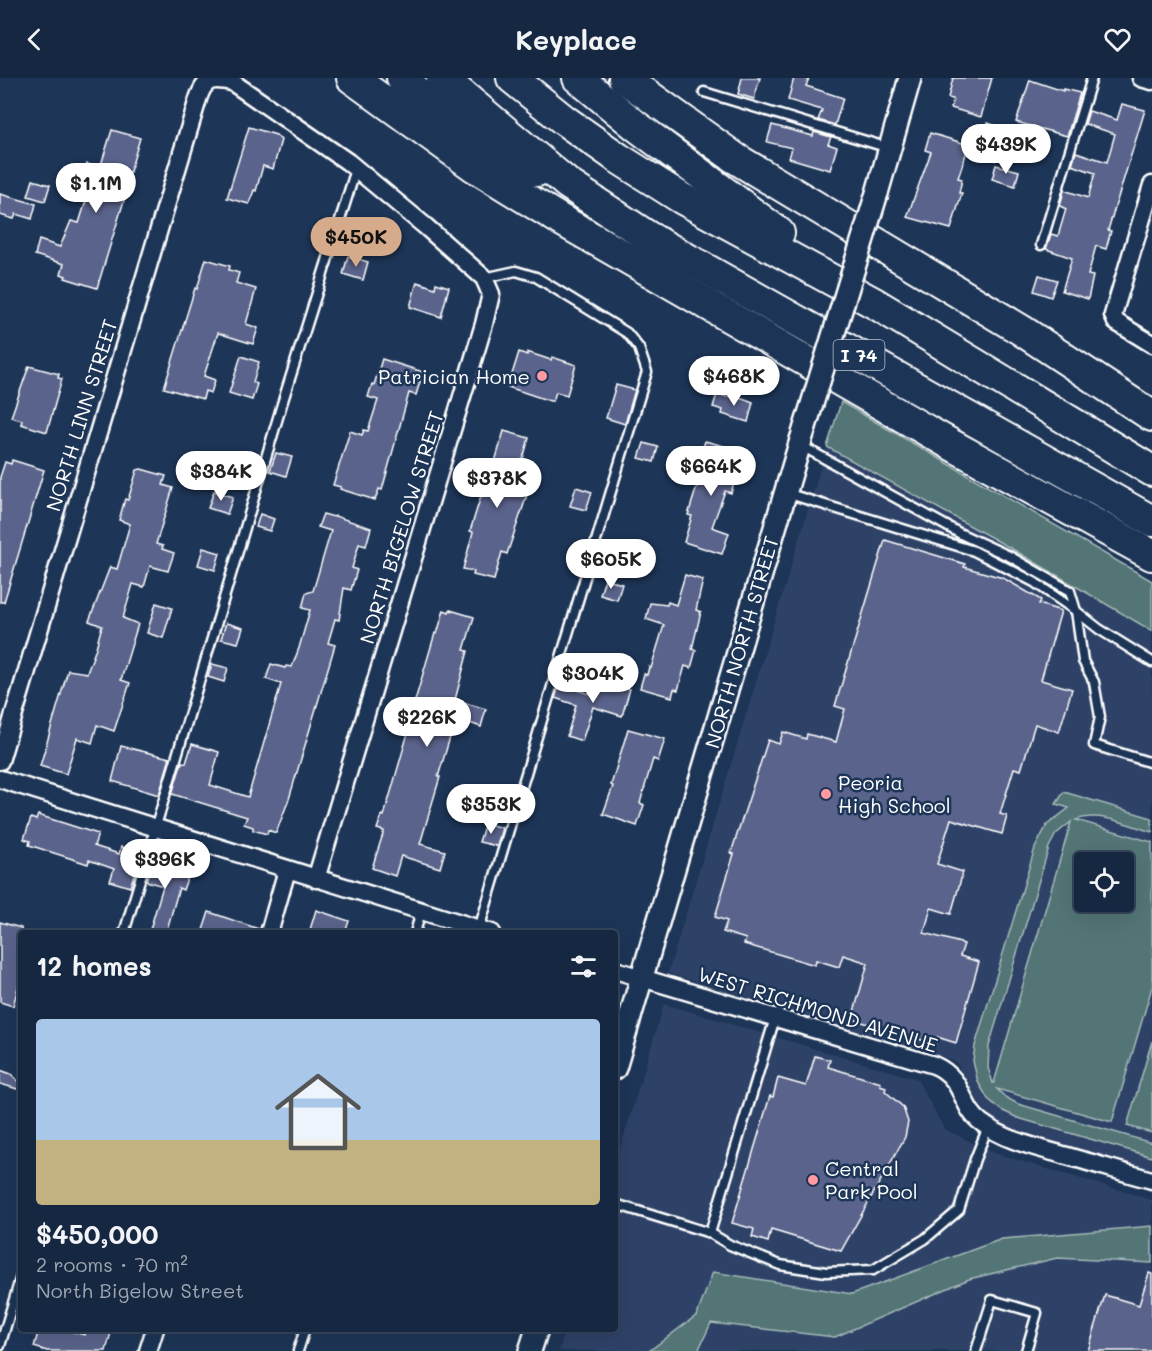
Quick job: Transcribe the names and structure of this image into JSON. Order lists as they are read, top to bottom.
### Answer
{
  "streets": {
    "highway": ["I 74"],
    "street": [
      "NORTH LINN STREET",
      "NORTH BIGELOW STREET",
      "NORTH NORTH STREET",
      "WEST RICHMOND AVENUE"
    ]
  },
  "crossings": [
    ["NORTH NORTH STREET", "WEST RICHMOND AVENUE"]
  ],
  "places": ["Patrician Home", "Peoria High School", "Central Park Pool"],
  "page": {
    "header": "Keyplace",
    "price": [
      "$439K",
      "$1.1M",
      "$450K",
      "$468K",
      "$664K",
      "$384K",
      "$378K",
      "$605K",
      "$304K",
      "$226K",
      "$353K",
      "$396K"
    ],
    "heading": "12 homes",
    "list": [
      {
        "name": "$450,000",
        "note": "2 rooms · 70 m² · North Bigelow Street"
      }
    ]
  }
}
